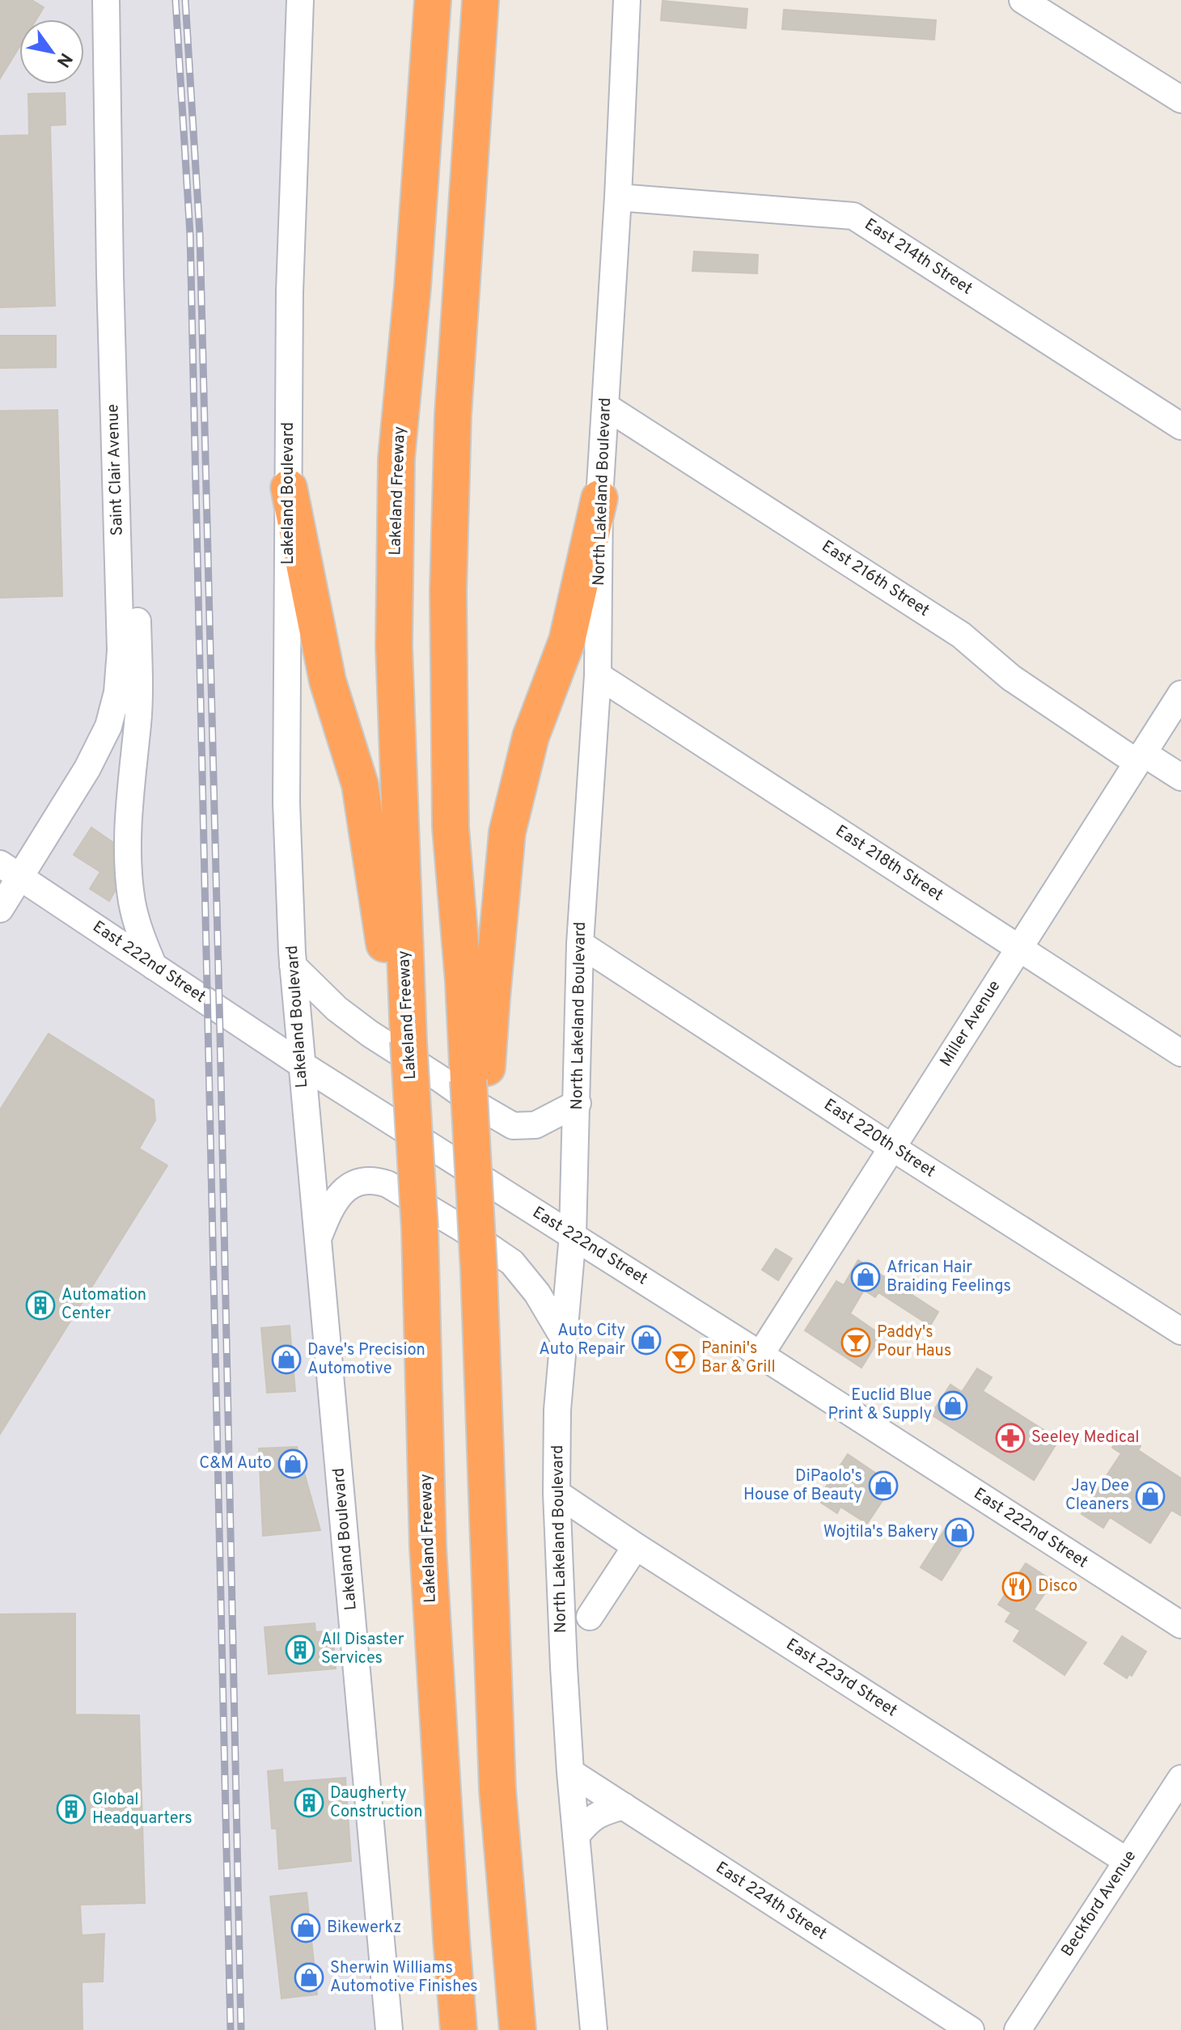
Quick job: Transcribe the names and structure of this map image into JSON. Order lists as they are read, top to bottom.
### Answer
{
  "streets": {
    "highway": ["Lakeland Freeway"],
    "street": [
      "East 214th Street",
      "Saint Clair Avenue",
      "North Lakeland Boulevard",
      "Lakeland Boulevard",
      "East 216th Street",
      "East 218th Street",
      "East 222nd Street",
      "Miller Avenue",
      "East 220th Street",
      "East 223rd Street",
      "East 224th Street",
      "Beckford Avenue"
    ]
  },
  "crossings": [
    ["East 214th Street", "North Lakeland Boulevard"],
    ["Saint Clair Avenue", "East 222nd Street"],
    ["North Lakeland Boulevard", "East 216th Street"],
    ["North Lakeland Boulevard", "East 218th Street"],
    ["North Lakeland Boulevard", "East 222nd Street"],
    ["North Lakeland Boulevard", "East 220th Street"],
    ["North Lakeland Boulevard", "East 223rd Street"],
    ["North Lakeland Boulevard", "East 224th Street"],
    ["Lakeland Boulevard", "East 222nd Street"],
    ["East 216th Street", "Miller Avenue"],
    ["East 218th Street", "Miller Avenue"],
    ["East 222nd Street", "Miller Avenue"],
    ["Miller Avenue", "East 220th Street"],
    ["East 223rd Street", "Beckford Avenue"]
  ],
  "places": {
    "shop": [
      "African Hair Braiding Feelings",
      "Auto City Auto Repair",
      "Dave's Precision Automotive",
      "Euclid Blue Print & Supply",
      "C&M Auto",
      "DiPaolo's House of Beauty",
      "Jay Dee Cleaners",
      "Wojtila's Bakery",
      "Bikewerkz",
      "Sherwin Williams Automotive Finishes"
    ],
    "building": [
      "Automation Center",
      "All Disaster Services",
      "Daugherty Construction",
      "Global Headquarters"
    ],
    "bar": ["Paddy's Pour Haus", "Panini's Bar & Grill"],
    "pharmacy": ["Seeley Medical"],
    "restaurant": ["Disco"]
  },
  "north": "bottom right"
}
